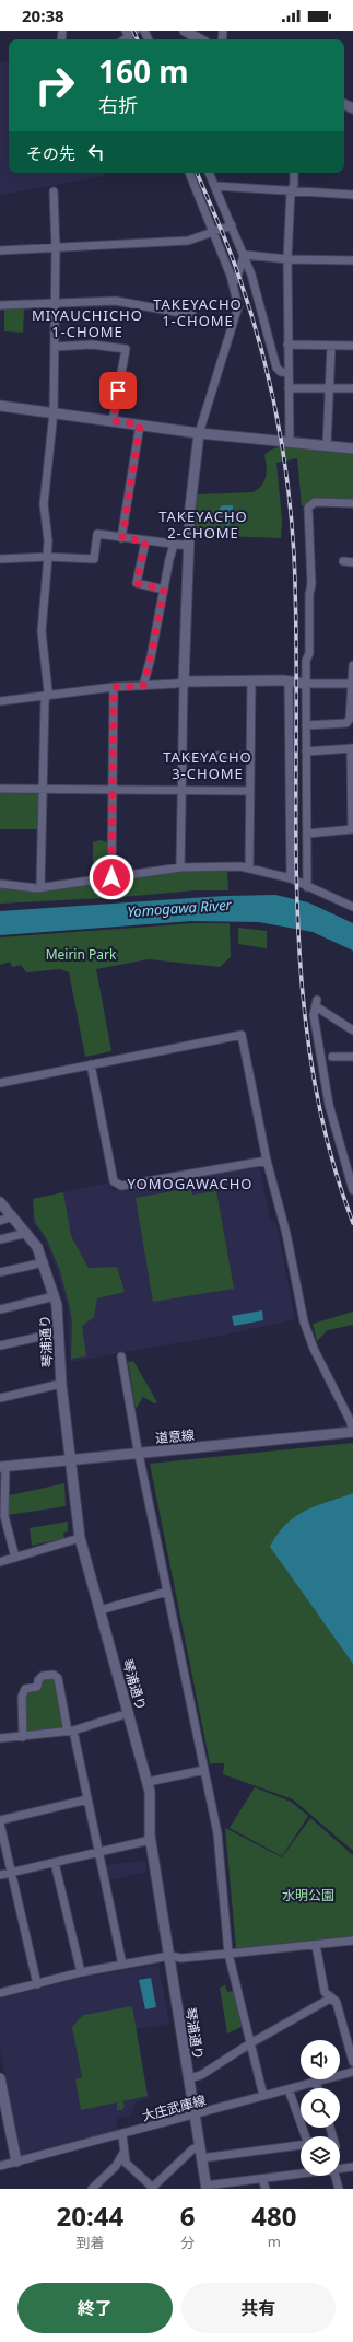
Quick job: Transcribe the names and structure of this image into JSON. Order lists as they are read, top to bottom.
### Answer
{
  "streets": {
    "street": ["琴浦通り", "道意線", "大庄武庫線"]
  },
  "crossings": [
    ["琴浦通り", "道意線"],
    ["琴浦通り", "大庄武庫線"]
  ],
  "districts": [
    "TAKEYACHO 1-CHOME",
    "MIYAUCHICHO 1-CHOME",
    "TAKEYACHO 2-CHOME",
    "TAKEYACHO 3-CHOME",
    "YOMOGAWACHO"
  ],
  "water": ["Yomogawa River"],
  "parks": ["Meirin Park", "水明公園"],
  "page": {
    "status": "20:38",
    "turn": ["160 m", "右折"],
    "then": "その先",
    "eta": [
      "20:44",
      "到着",
      "6",
      "分",
      "480",
      "m"
    ],
    "buttons": ["終了", "共有"]
  }
}
